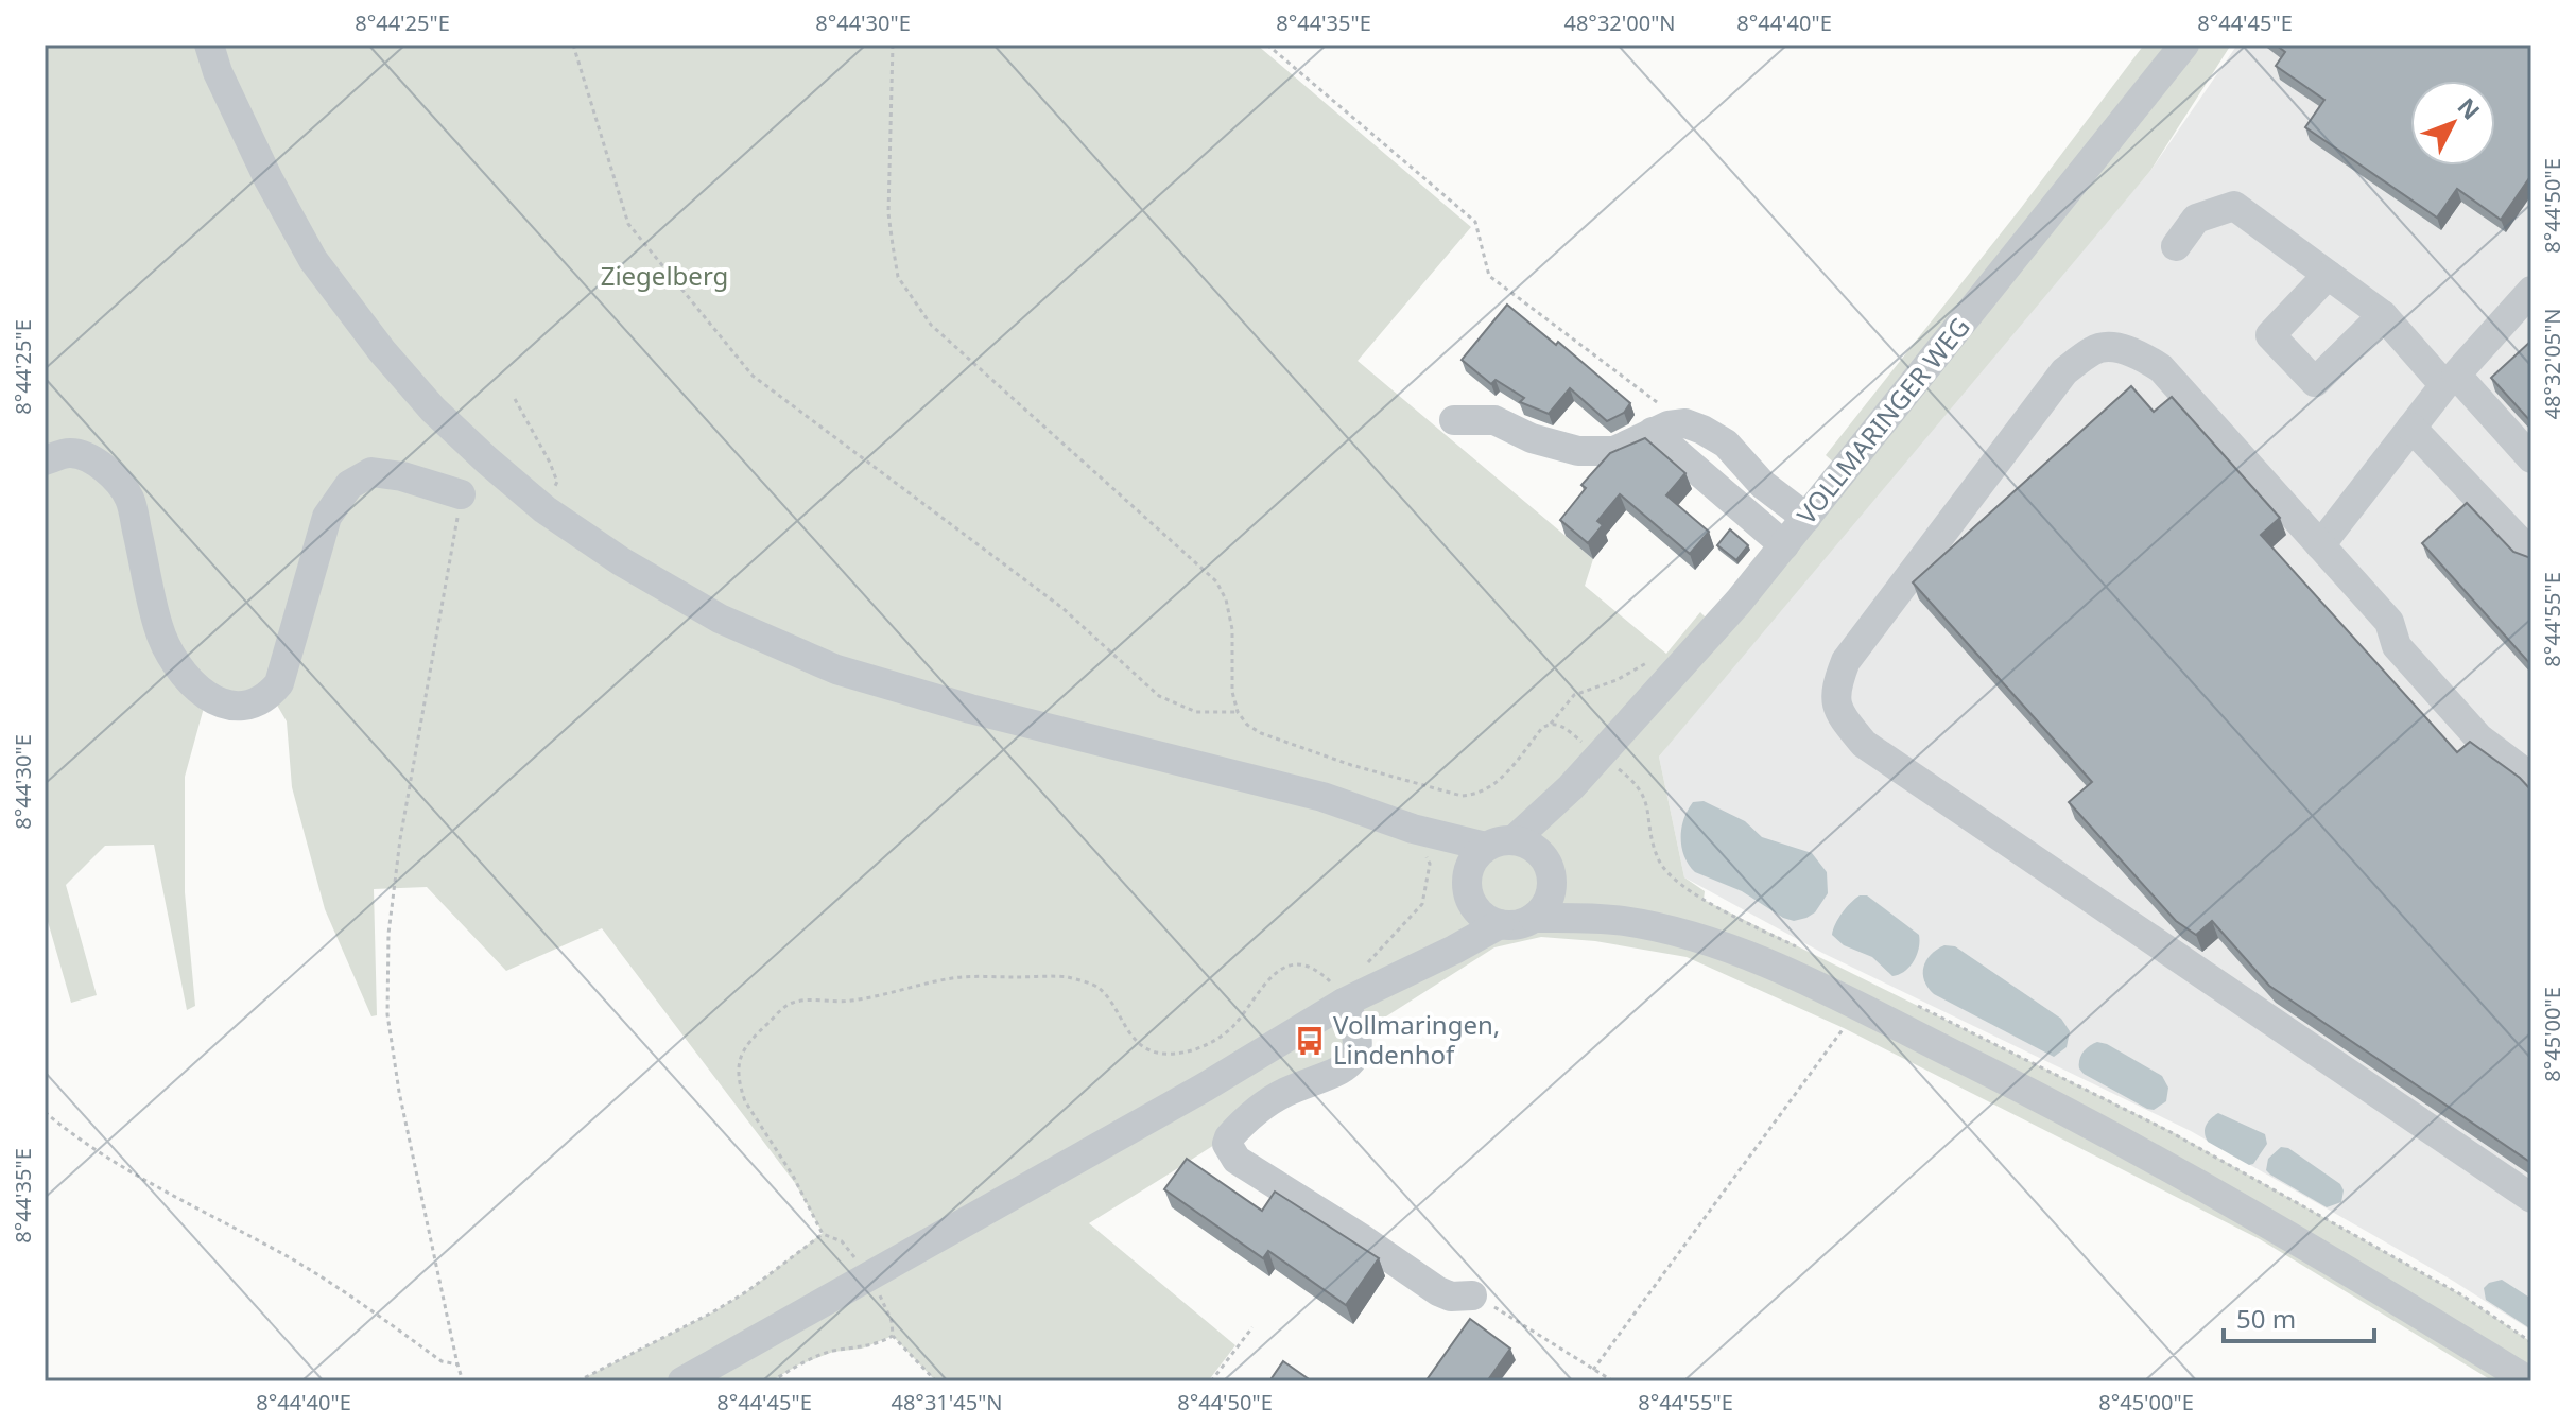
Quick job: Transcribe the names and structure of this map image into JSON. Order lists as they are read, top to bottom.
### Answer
{
  "streets": {
    "street": ["VOLLMARINGER WEG"]
  },
  "parks": ["Ziegelberg"],
  "places": {
    "bus stop": ["Vollmaringen, Lindenhof"]
  },
  "scale_bar": "50 m",
  "north": "top right",
  "coordinates": [
    "8°44'25\"E",
    "8°44'30\"E",
    "8°44'35\"E",
    "48°32'00\"N",
    "8°44'40\"E",
    "8°44'45\"E",
    "8°44'50\"E",
    "48°32'05\"N",
    "8°44'55\"E",
    "8°45'00\"E",
    "48°31'45\"N"
  ]
}
